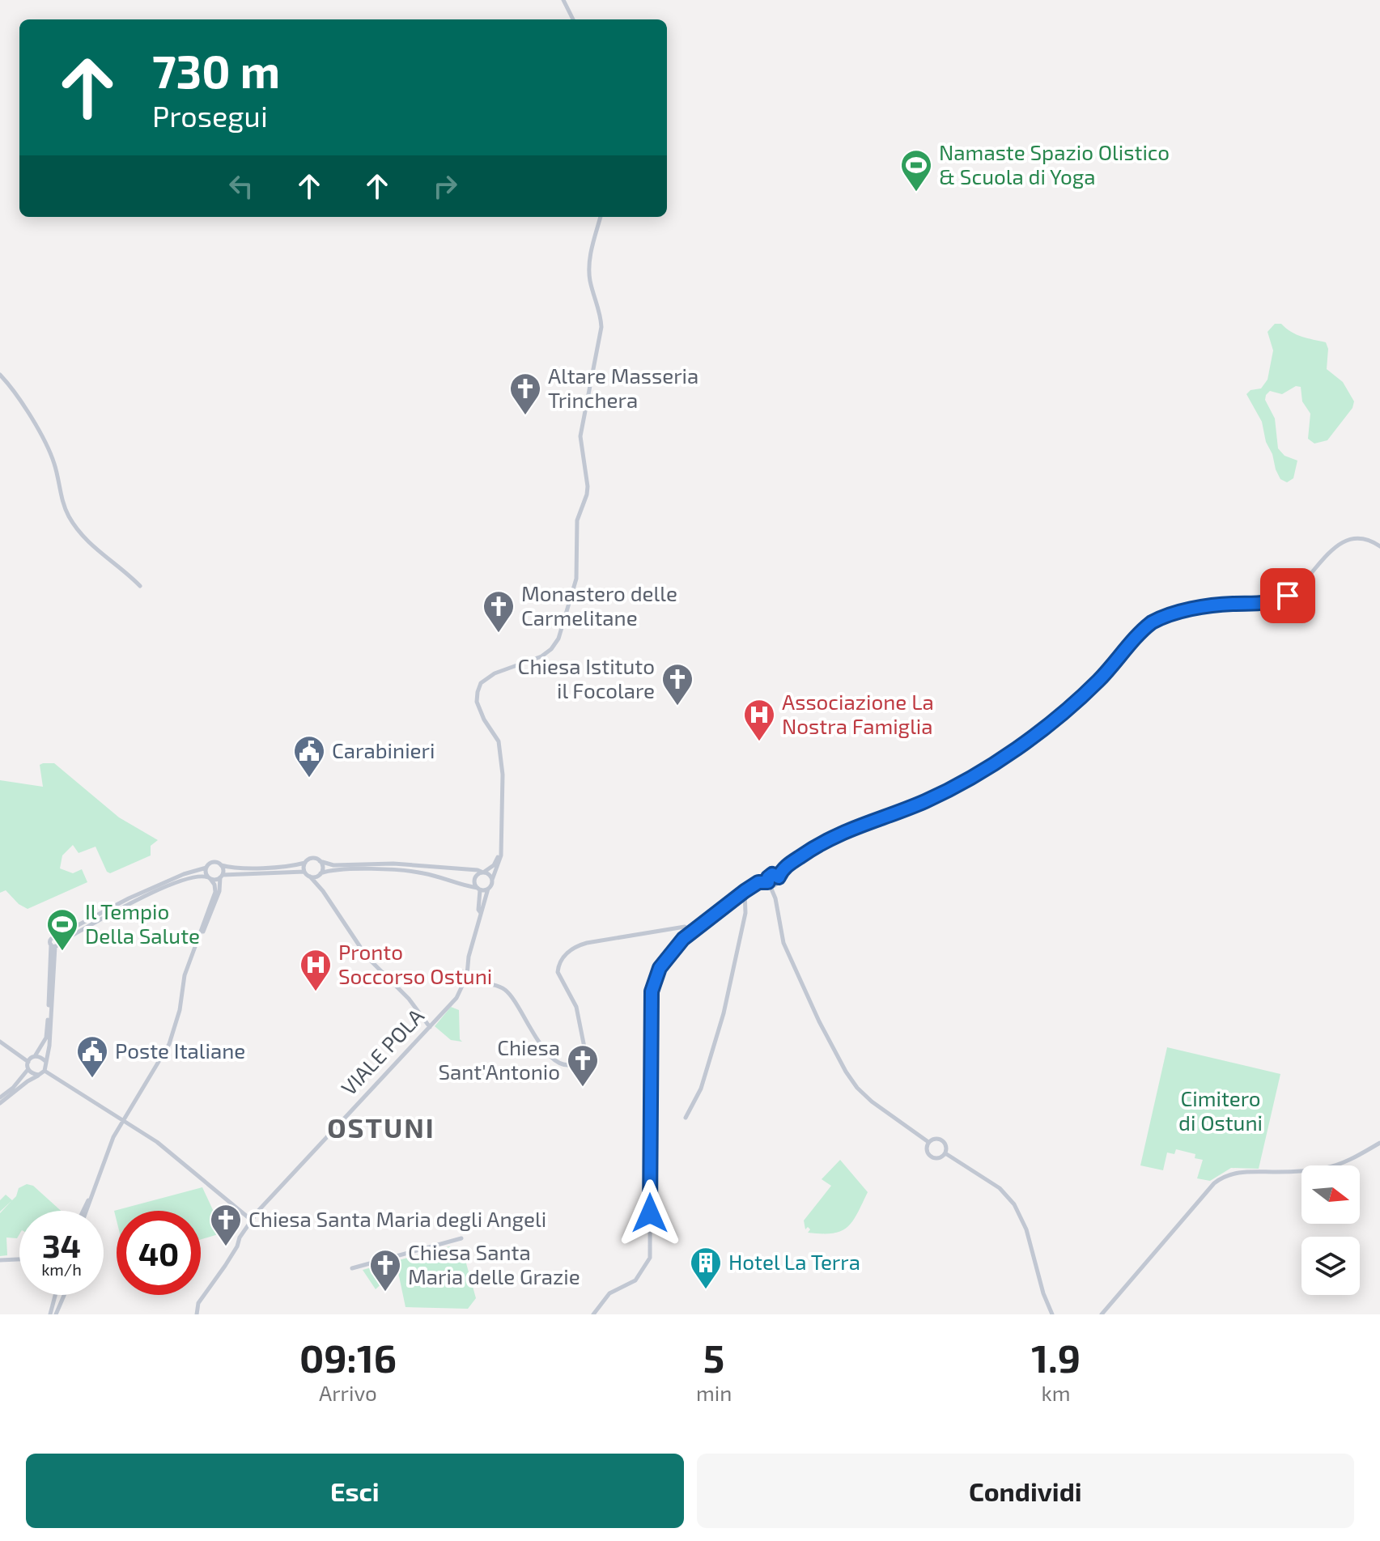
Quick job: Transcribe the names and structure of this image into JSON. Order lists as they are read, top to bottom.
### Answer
{
  "streets": {
    "main road": ["VIALE POLA"]
  },
  "districts": ["OSTUNI"],
  "parks": ["Cimitero di Ostuni"],
  "places": {
    "sports": ["Namaste Spazio Olistico & Scuola di Yoga", "Il Tempio Della Salute"],
    "church": [
      "Altare Masseria Trinchera",
      "Monastero delle Carmelitane",
      "Chiesa Istituto il Focolare",
      "Chiesa Sant'Antonio",
      "Chiesa Santa Maria degli Angeli",
      "Chiesa Santa Maria delle Grazie"
    ],
    "hospital": ["Associazione La Nostra Famiglia", "Pronto Soccorso Ostuni"],
    "public building": ["Carabinieri", "Poste Italiane"],
    "building": ["Hotel La Terra"]
  },
  "north": "right",
  "page": {
    "turn": ["730 m", "Prosegui"],
    "speed": "34 km/h",
    "limit": "40",
    "eta": [
      "09:16",
      "Arrivo",
      "5",
      "min",
      "1.9",
      "km"
    ],
    "buttons": ["Esci", "Condividi"]
  }
}
